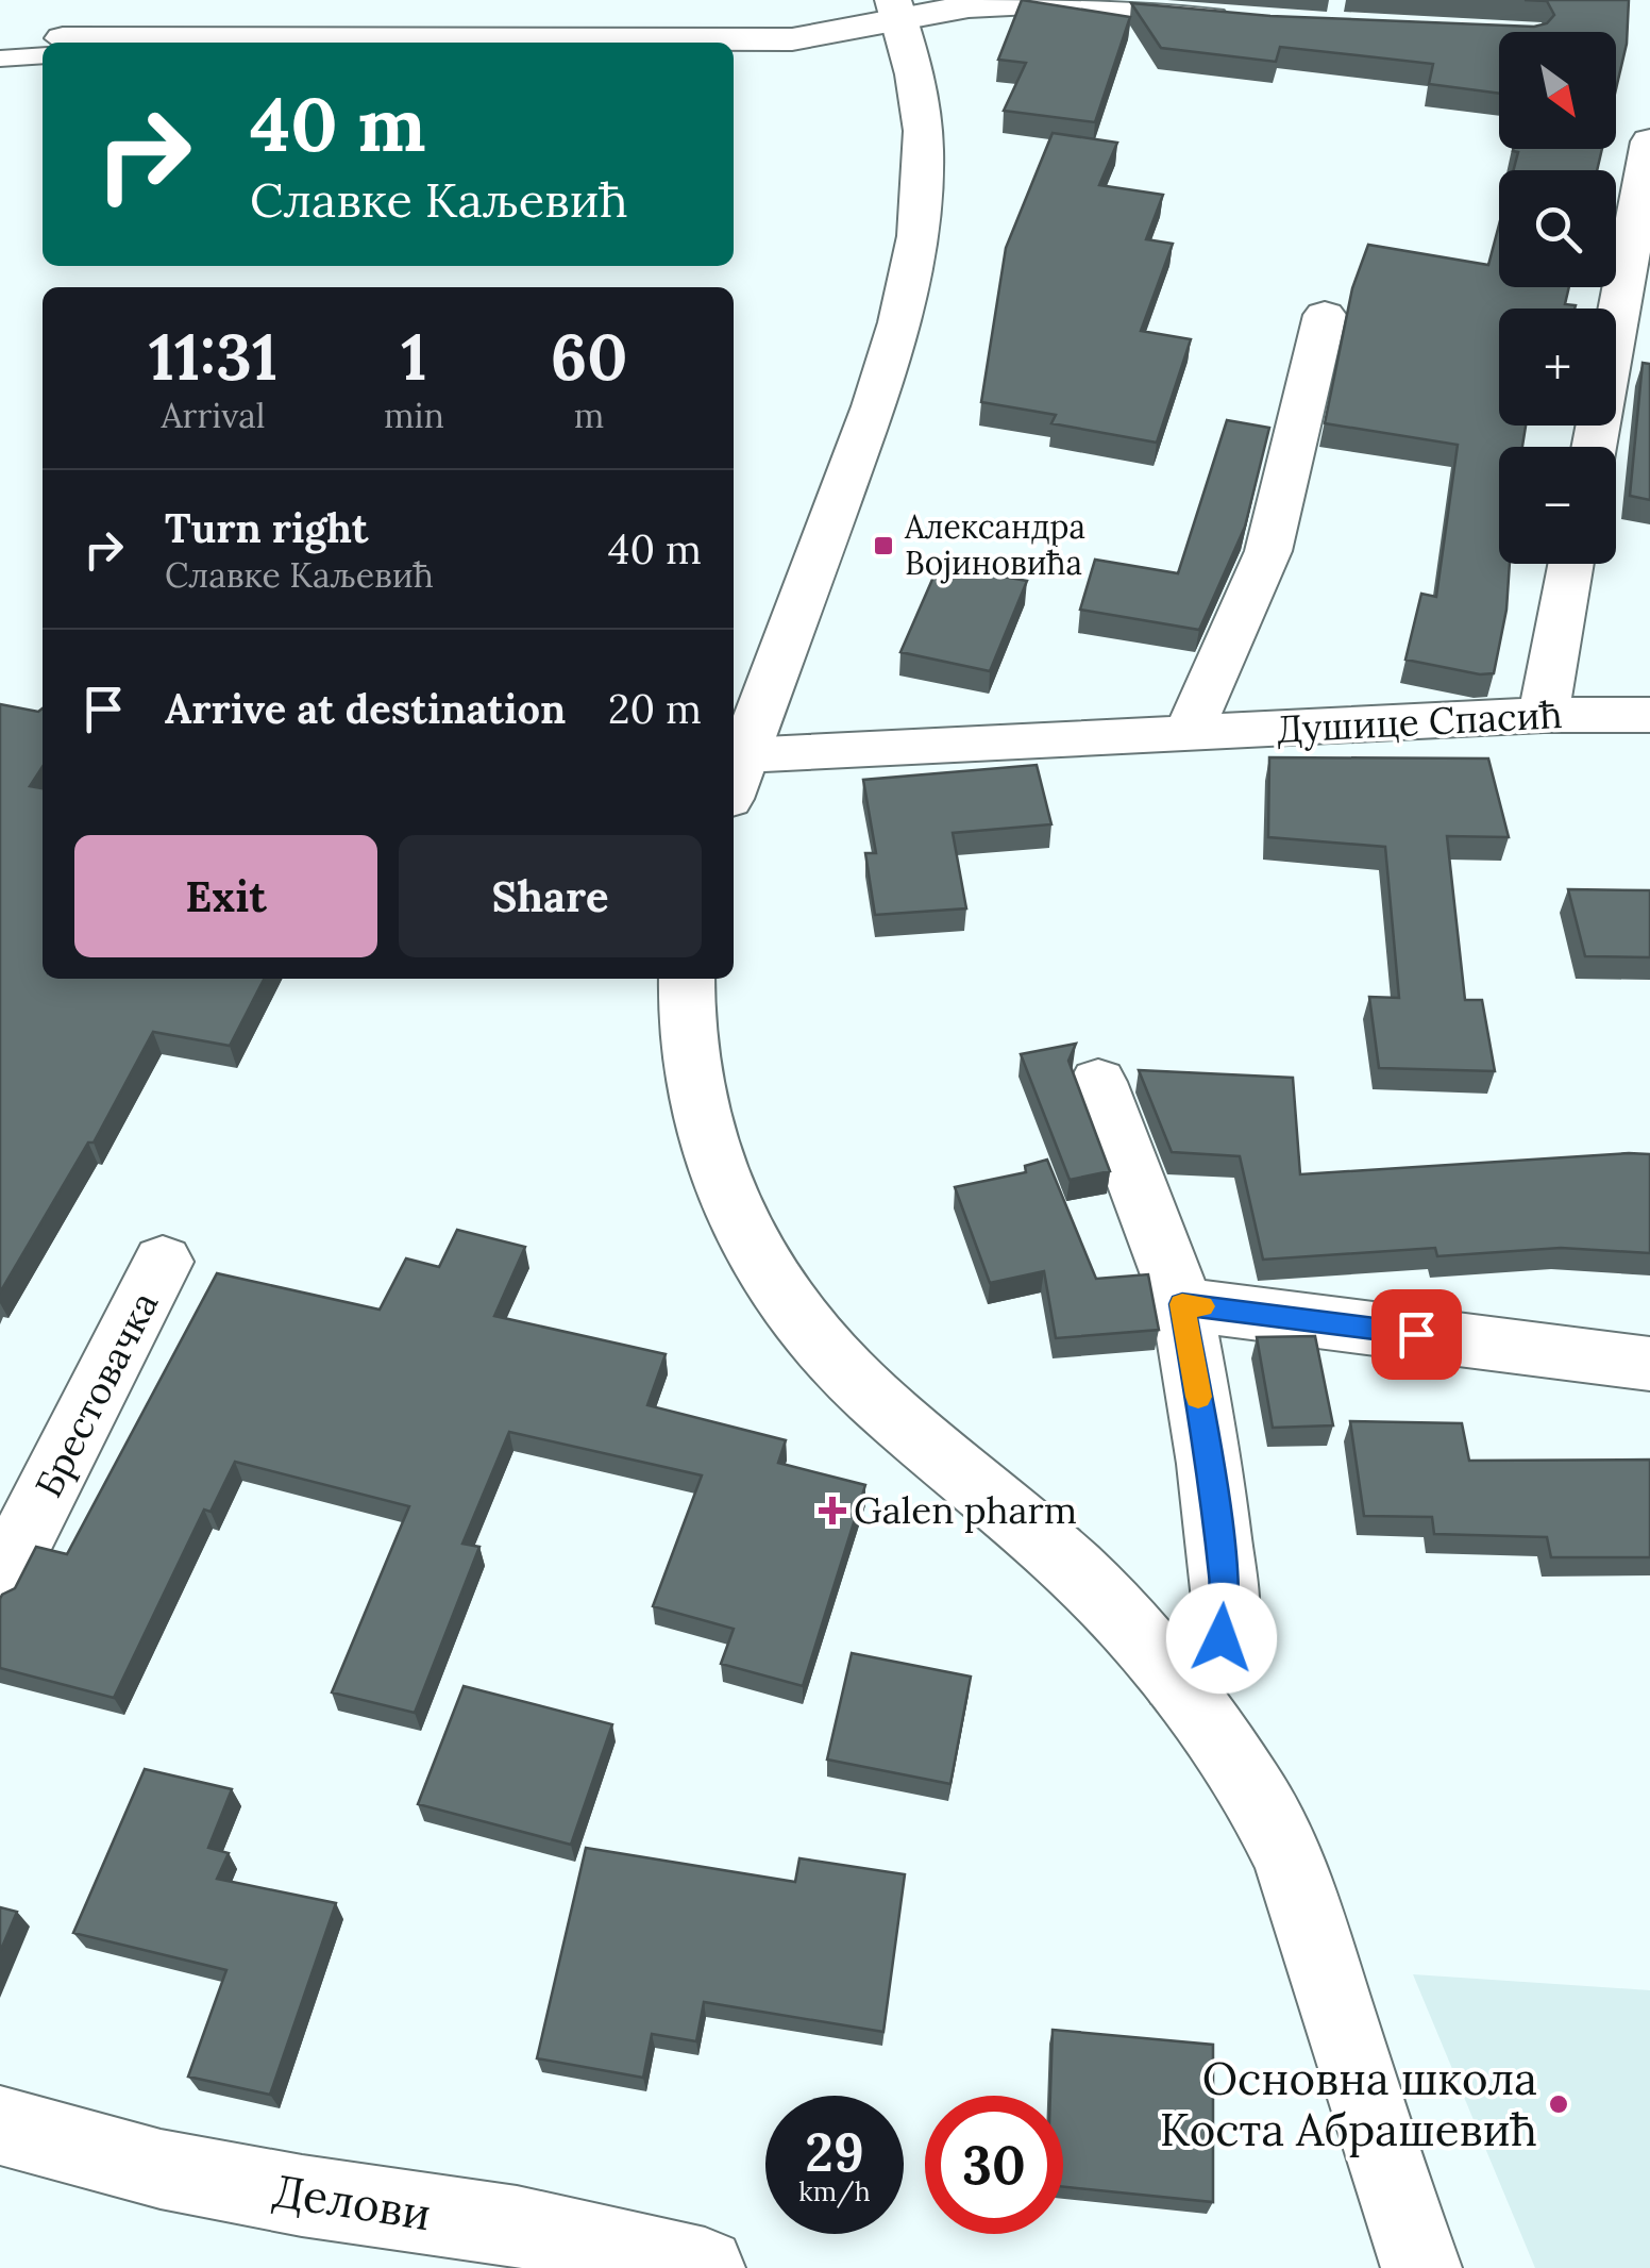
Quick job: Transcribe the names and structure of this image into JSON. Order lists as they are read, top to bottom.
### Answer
{
  "streets": {
    "street": ["Душице Спасић", "Брестовачка", "Делови"]
  },
  "places": {
    "transit": ["Александра Војиновића"],
    "health": ["Galen pharm"],
    "other": ["Основна школа Коста Абрашевић"]
  },
  "north": "bottom right",
  "page": {
    "map_buttons": ["+", "−"],
    "turn": ["40 m", "Славке Каљевић"],
    "eta": [
      "11:31",
      "Arrival",
      "1",
      "min",
      "60",
      "m"
    ],
    "list": [
      {
        "name": "Turn right",
        "note": "Славке Каљевић",
        "value": "40 m"
      },
      {
        "name": "Arrive at destination",
        "value": "20 m"
      }
    ],
    "buttons": ["Exit", "Share"],
    "speed": "29 km/h",
    "limit": "30"
  }
}
